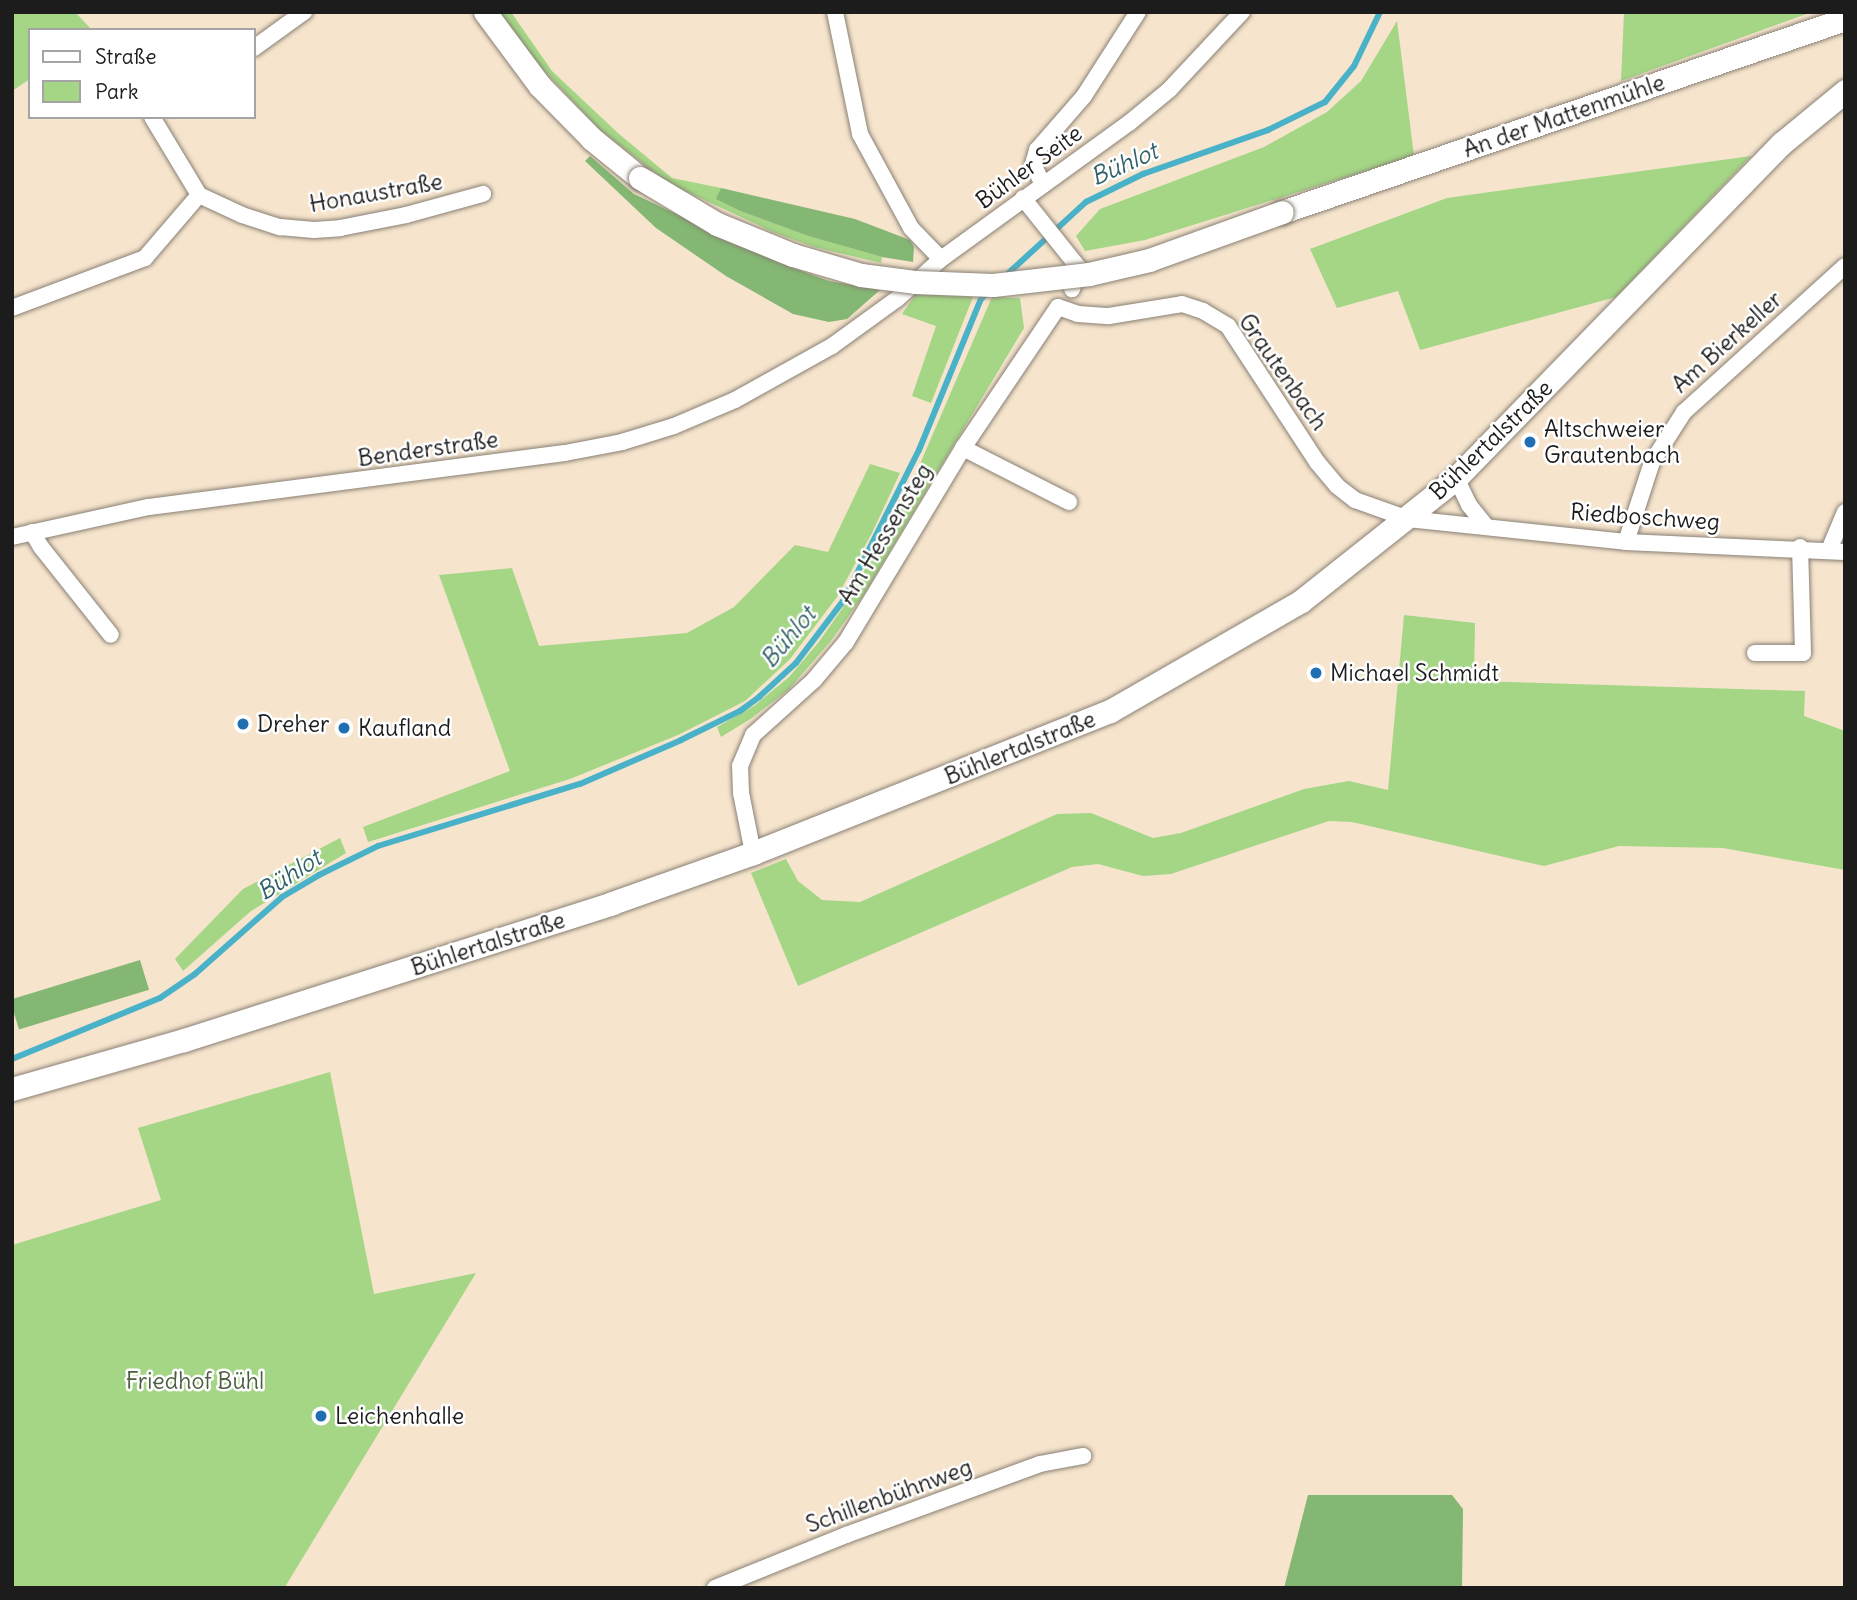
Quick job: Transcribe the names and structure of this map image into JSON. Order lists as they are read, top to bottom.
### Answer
{
  "streets": {
    "street": [
      "An der Mattenmühle",
      "Bühler Seite",
      "Honaustraße",
      "Am Bierkeller",
      "Grautenbach",
      "Bühlertalstraße",
      "Benderstraße",
      "Riedboschweg",
      "Am Hessensteg",
      "Schillenbühnweg"
    ]
  },
  "crossings": [
    ["Bühler Seite", "Benderstraße"],
    ["Am Bierkeller", "Riedboschweg"],
    ["Grautenbach", "Bühlertalstraße"],
    ["Grautenbach", "Riedboschweg"],
    ["Grautenbach", "Am Hessensteg"],
    ["Bühlertalstraße", "Riedboschweg"],
    ["Bühlertalstraße", "Am Hessensteg"]
  ],
  "water": ["Bühlot"],
  "parks": ["Friedhof Bühl"],
  "places": [
    "Altschweier Grautenbach",
    "Michael Schmidt",
    "Dreher",
    "Kaufland",
    "Leichenhalle"
  ],
  "legend": ["Straße", "Park"]
}
